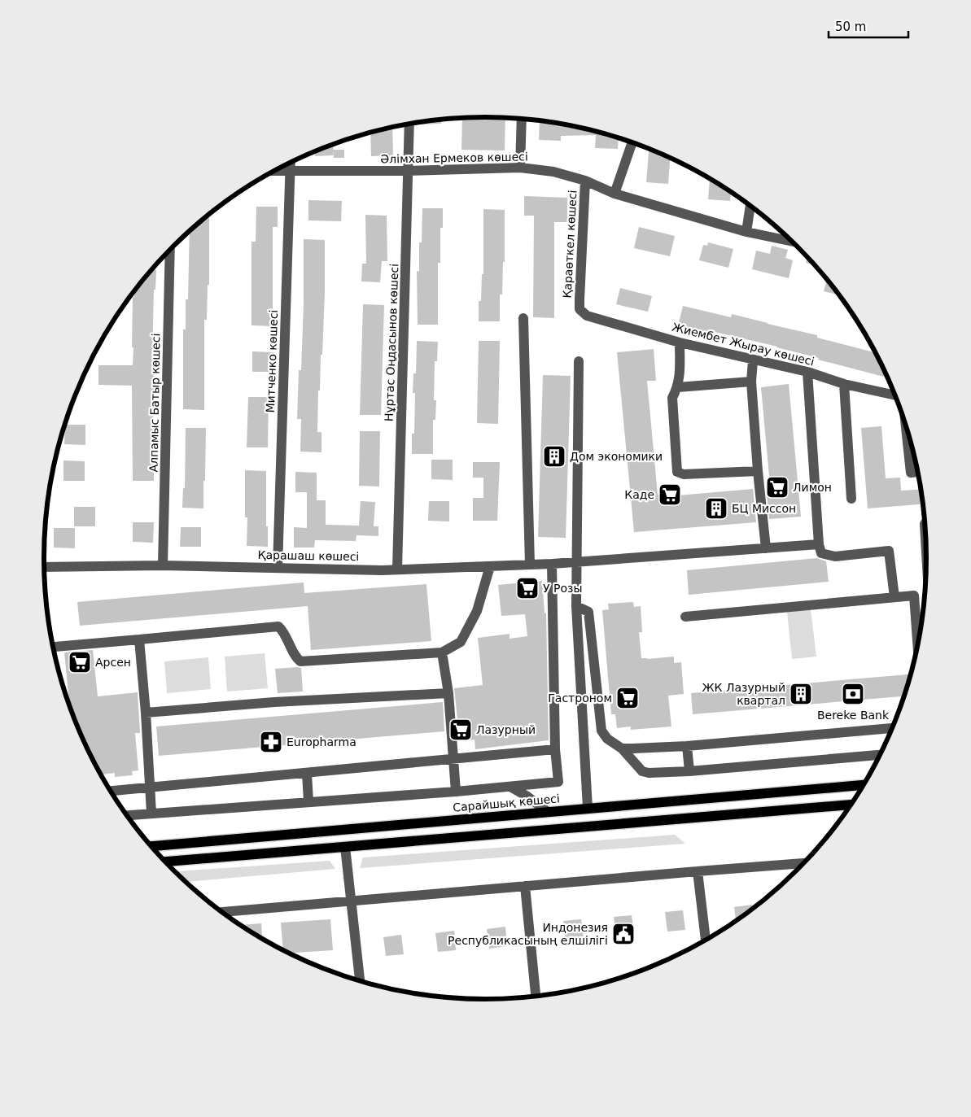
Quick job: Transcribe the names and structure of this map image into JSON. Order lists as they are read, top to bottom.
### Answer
{
  "streets": {
    "main road": ["Сарайшық көшесі"],
    "street": [
      "Әлімхан Ермеков көшесі",
      "Қараөткел көшесі",
      "Нұртас Оңдасынов көшесі",
      "Жиембет Жырау көшесі",
      "Митченко көшесі",
      "Алпамыс Батыр көшесі",
      "Қарашаш көшесі"
    ]
  },
  "crossings": [
    ["Әлімхан Ермеков көшесі", "Қараөткел көшесі"],
    ["Әлімхан Ермеков көшесі", "Нұртас Оңдасынов көшесі"],
    ["Әлімхан Ермеков көшесі", "Митченко көшесі"],
    ["Қараөткел көшесі", "Жиембет Жырау көшесі"],
    ["Нұртас Оңдасынов көшесі", "Қарашаш көшесі"],
    ["Митченко көшесі", "Қарашаш көшесі"],
    ["Алпамыс Батыр көшесі", "Қарашаш көшесі"]
  ],
  "places": {
    "building": ["Дом экономики", "БЦ Миссон", "ЖК Лазурный квартал"],
    "supermarket": [
      "Лимон",
      "Каде",
      "У Розы",
      "Арсен",
      "Гастроном",
      "Лазурный"
    ],
    "bank": ["Bereke Bank"],
    "pharmacy": ["Europharma"],
    "public building": ["Индонезия Республикасының елшілігі"]
  },
  "scale_bar": "50 m"
}
